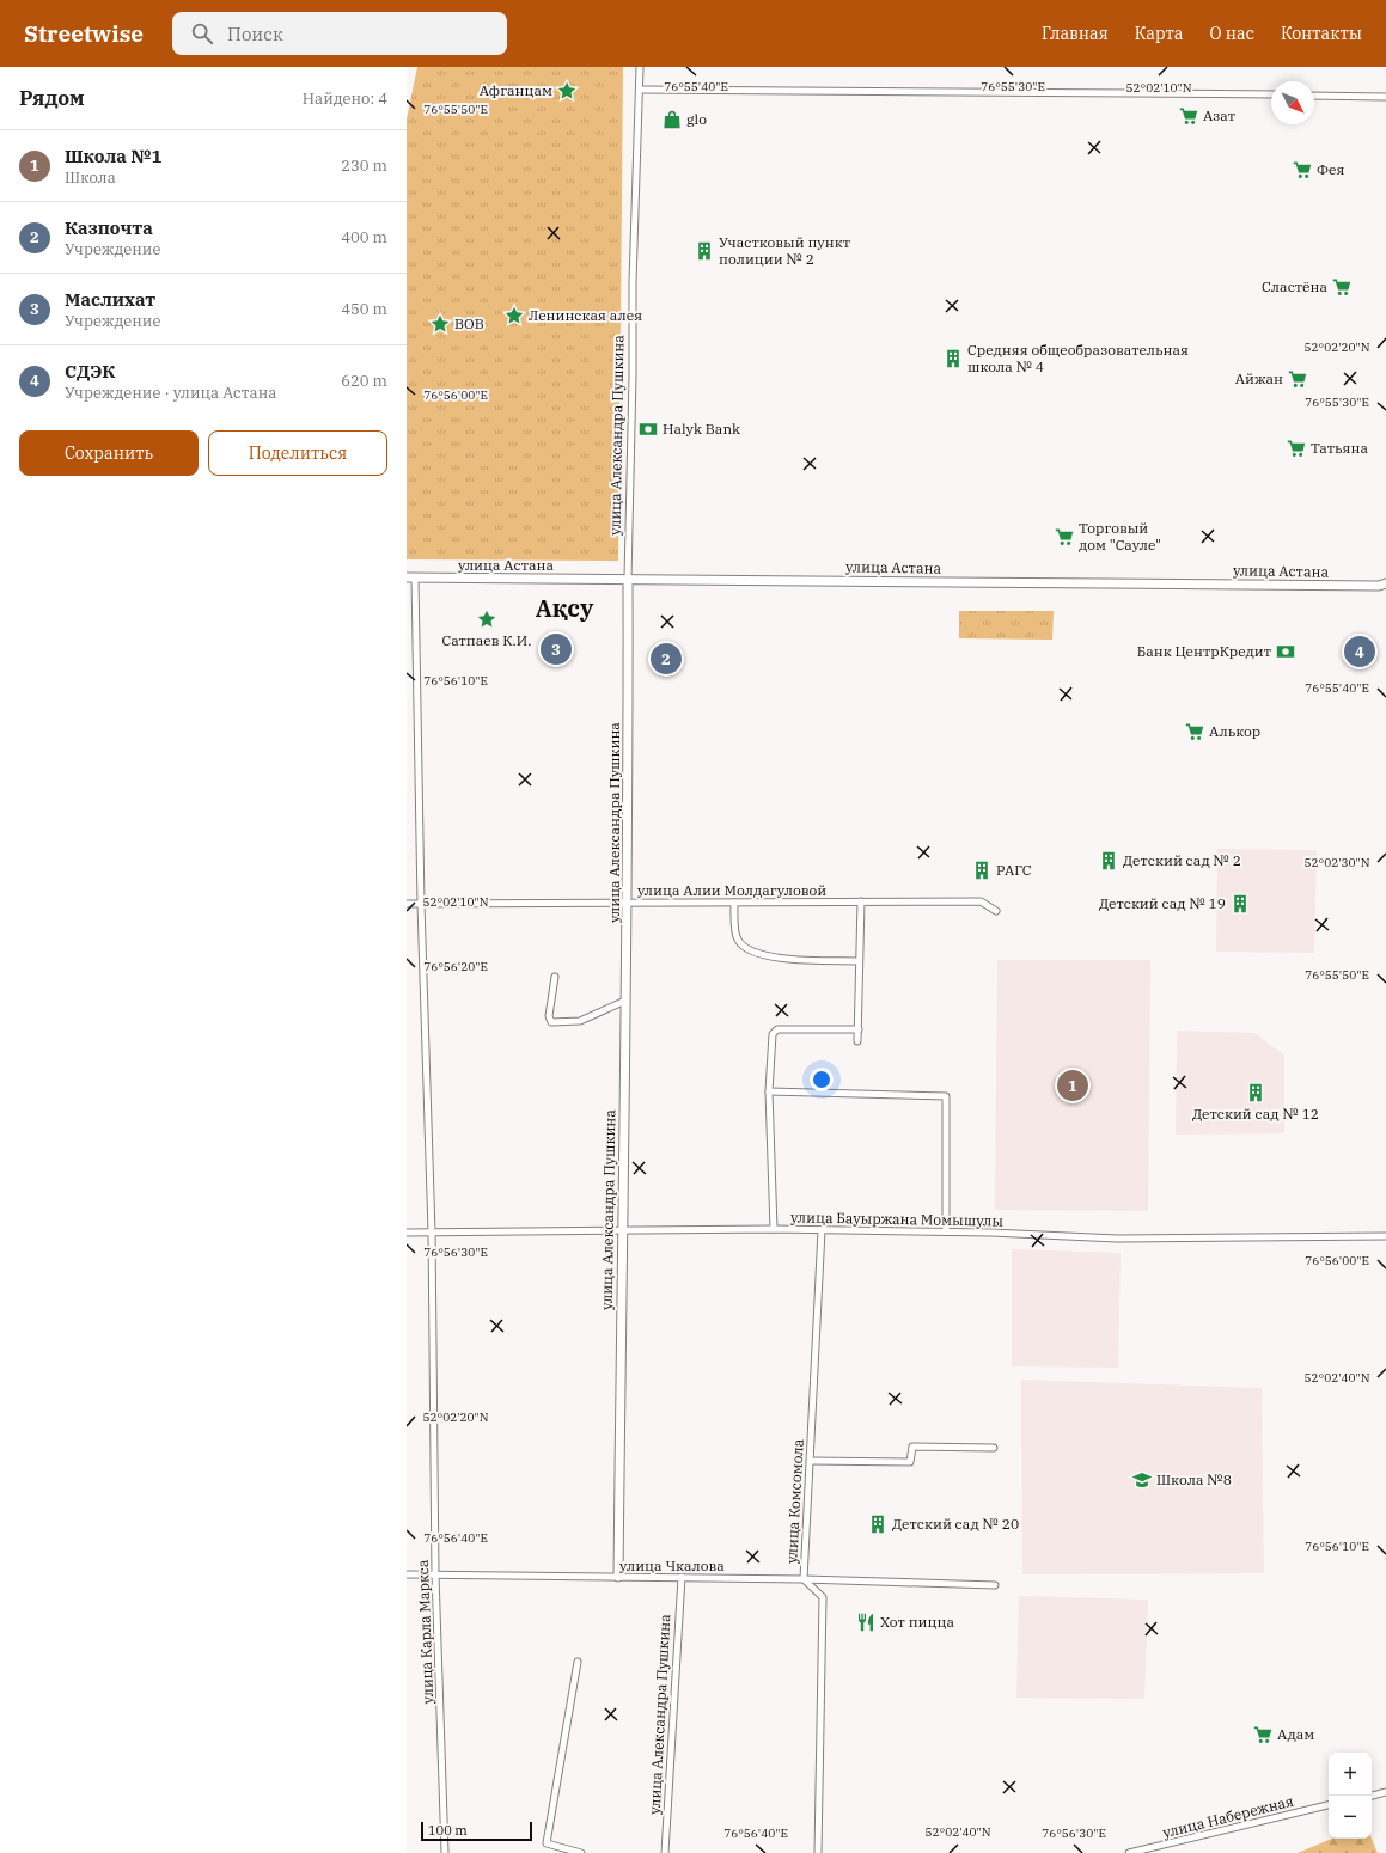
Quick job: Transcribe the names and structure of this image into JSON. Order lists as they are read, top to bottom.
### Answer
{
  "streets": {
    "street": [
      "улица Александра Пушкина",
      "улица Астана",
      "улица Алии Молдагуловой",
      "улица Бауыржана Момышулы",
      "улица Комсомола",
      "улица Чкалова",
      "улица Карла Маркса",
      "улица Набережная"
    ]
  },
  "crossings": [
    ["улица Александра Пушкина", "улица Астана"],
    ["улица Александра Пушкина", "улица Алии Молдагуловой"],
    ["улица Александра Пушкина", "улица Бауыржана Момышулы"],
    ["улица Александра Пушкина", "улица Чкалова"],
    ["улица Астана", "улица Карла Маркса"],
    ["улица Алии Молдагуловой", "улица Карла Маркса"],
    ["улица Бауыржана Момышулы", "улица Комсомола"],
    ["улица Бауыржана Момышулы", "улица Карла Маркса"],
    ["улица Комсомола", "улица Чкалова"],
    ["улица Чкалова", "улица Карла Маркса"]
  ],
  "districts": ["Ақсу"],
  "places": {
    "place": [
      "Афганцам",
      "Ленинская алея",
      "ВОВ",
      "Сатпаев К.И."
    ],
    "supermarket": [
      "Азат",
      "Фея",
      "Сластёна",
      "Айжан",
      "Татьяна",
      "Торговый дом \"Сауле\"",
      "Алькор",
      "Адам"
    ],
    "shop": ["glo"],
    "building": [
      "Участковый пункт полиции № 2",
      "Средняя общеобразовательная школа № 4",
      "Детский сад № 2",
      "РАГС",
      "Детский сад № 19",
      "Детский сад № 12",
      "Детский сад № 20"
    ],
    "bank": ["Halyk Bank", "Банк ЦентрКредит"],
    "school or university": ["Школа №8"],
    "restaurant": ["Хот пицца"]
  },
  "scale_bar": "100 m",
  "north": "bottom right",
  "page": {
    "header": "Streetwise",
    "search": "Поиск",
    "nav": [
      "Главная",
      "Карта",
      "О нас",
      "Контакты"
    ],
    "heading": ["Рядом", "Найдено: 4"],
    "list": [
      {
        "mark": "1",
        "name": "Школа №1",
        "note": "Школа",
        "value": "230 m"
      },
      {
        "mark": "2",
        "name": "Казпочта",
        "note": "Учреждение",
        "value": "400 m"
      },
      {
        "mark": "3",
        "name": "Маслихат",
        "note": "Учреждение",
        "value": "450 m"
      },
      {
        "mark": "4",
        "name": "СДЭК",
        "note": "Учреждение · улица Астана",
        "value": "620 m"
      }
    ],
    "buttons": ["Сохранить", "Поделиться"],
    "pins": [
      "3",
      "4",
      "2",
      "1"
    ],
    "map_buttons": ["+", "−"],
    "scale": "100 m"
  },
  "coordinates": [
    "76°55'40\"E",
    "76°55'30\"E",
    "52°02'10\"N",
    "76°55'50\"E",
    "52°02'20\"N",
    "76°56'00\"E",
    "76°56'10\"E",
    "52°02'30\"N",
    "76°56'20\"E",
    "76°56'30\"E",
    "52°02'40\"N",
    "76°56'40\"E"
  ]
}
